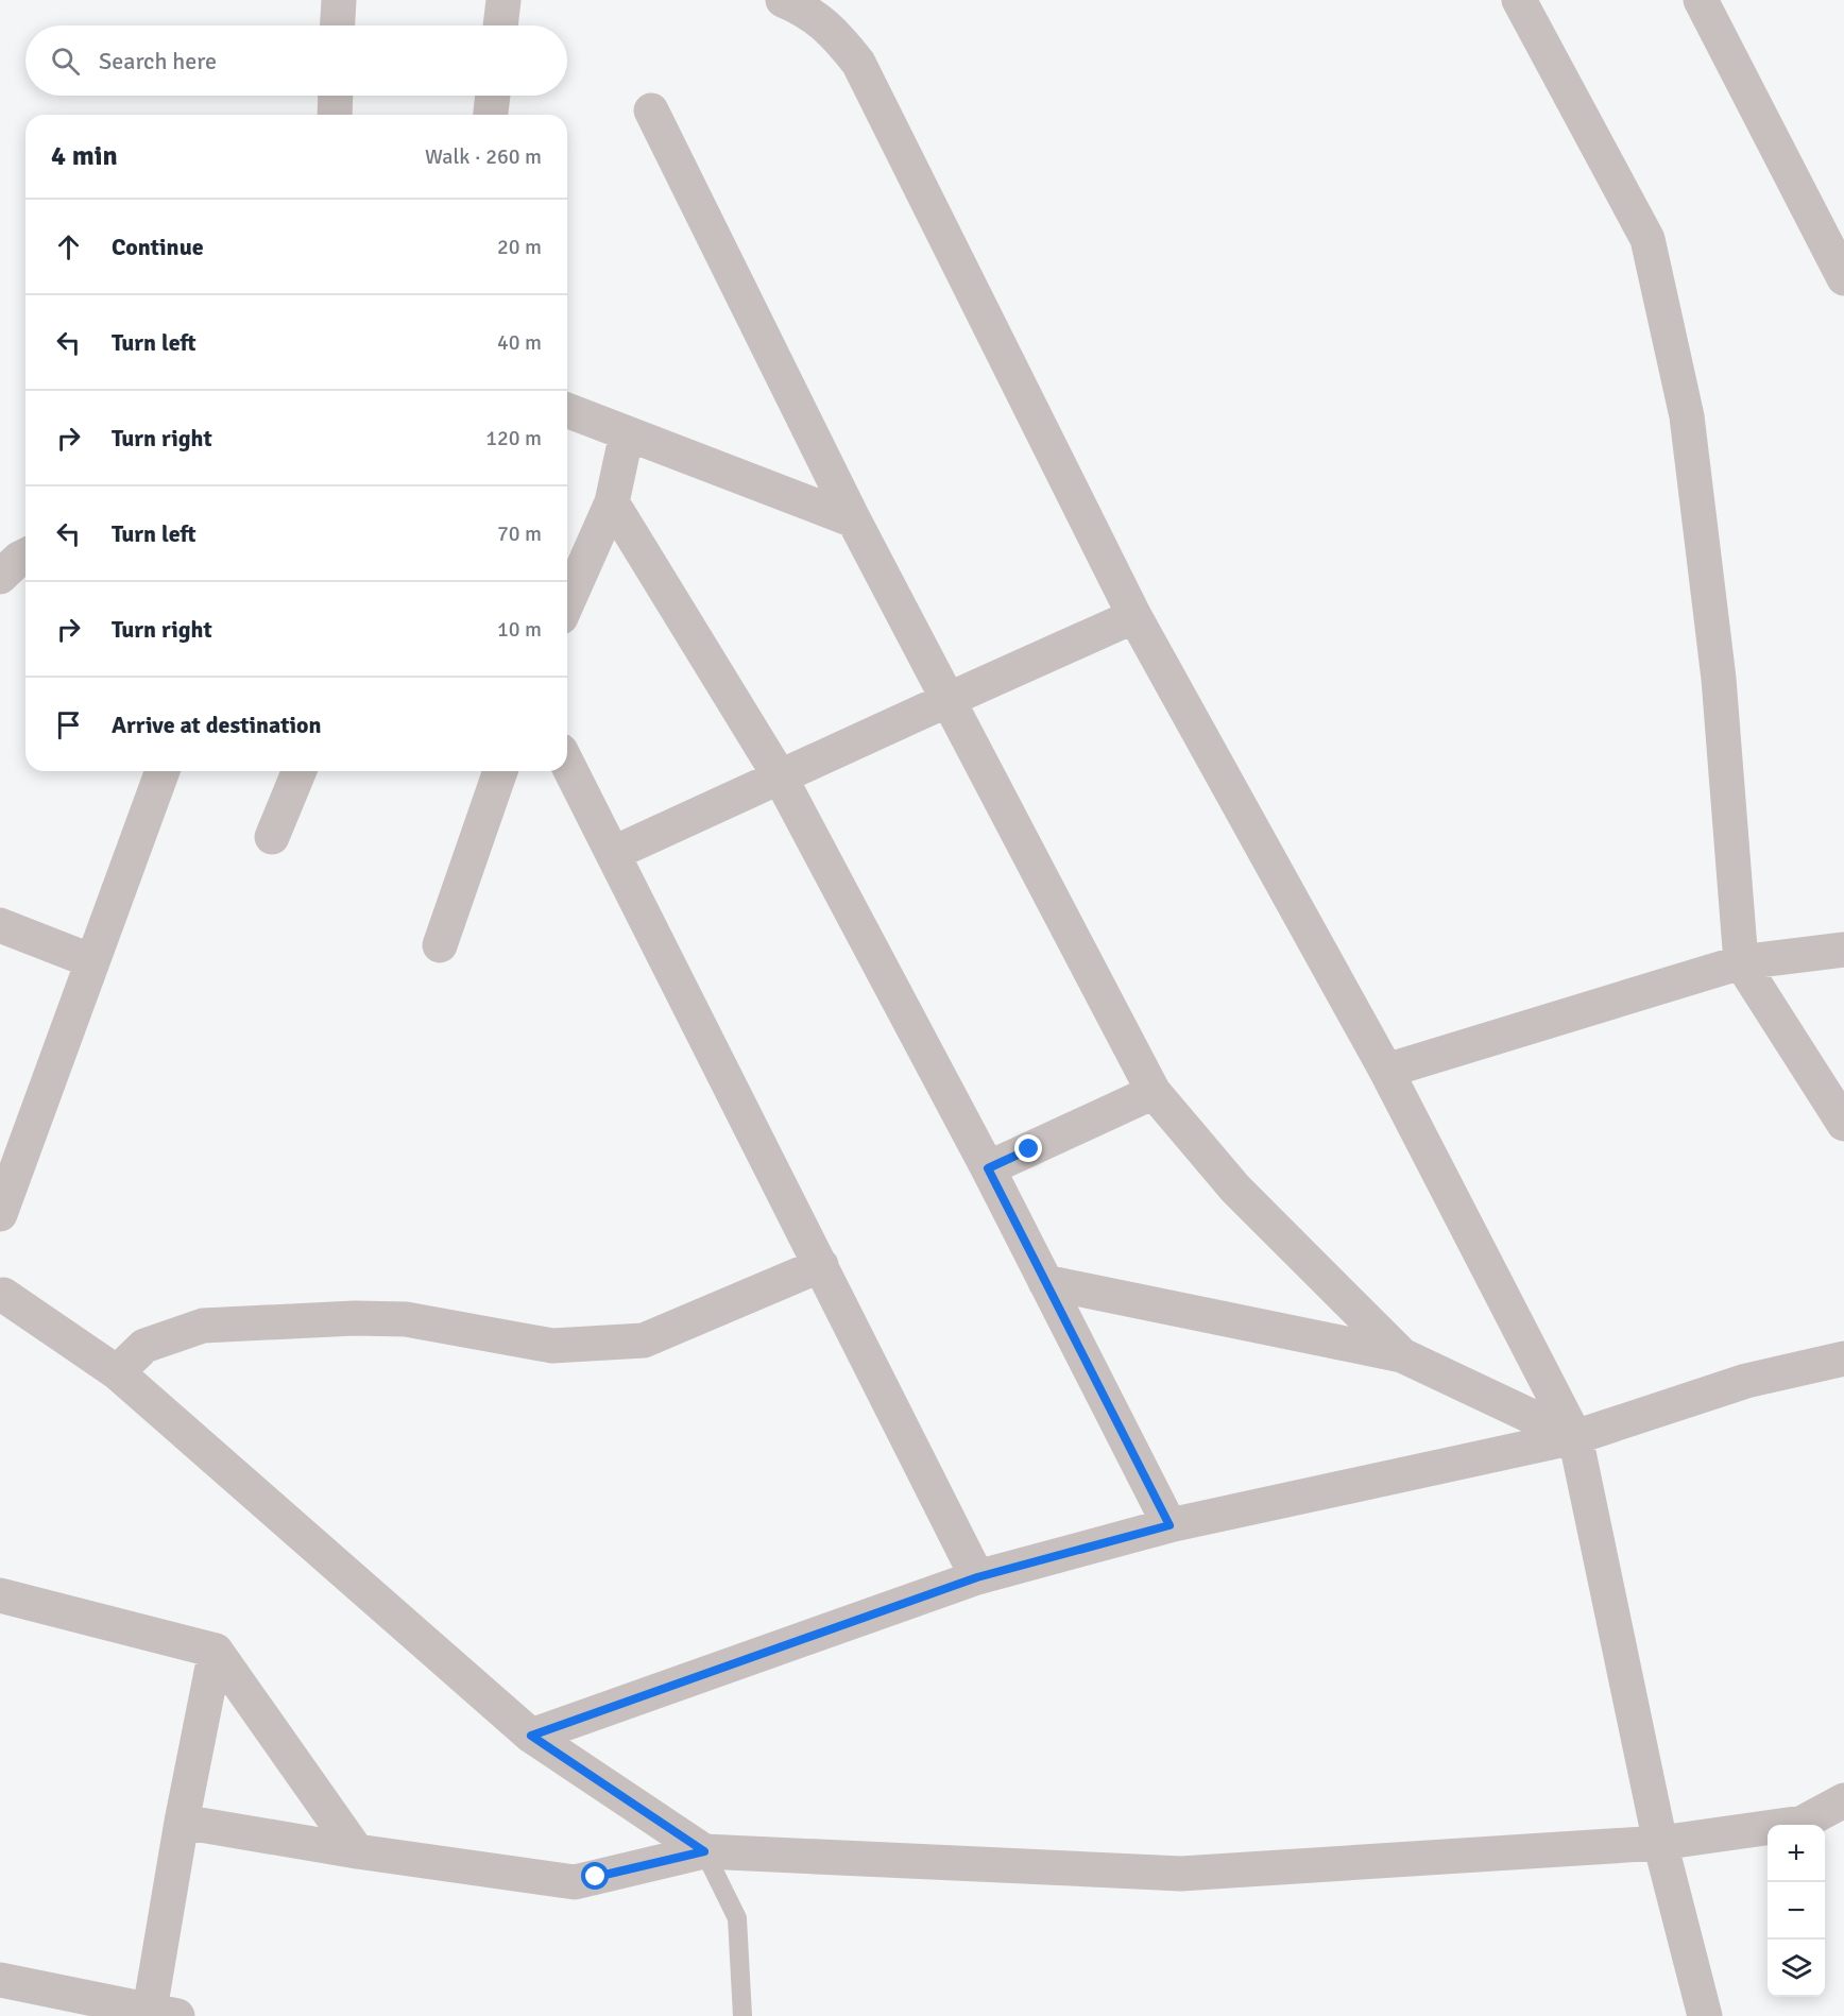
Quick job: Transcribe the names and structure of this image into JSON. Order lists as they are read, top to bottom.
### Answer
{
  "page": {
    "search": "Search here",
    "heading": ["4 min", "Walk · 260 m"],
    "list": [
      ["Continue", "20 m"],
      ["Turn left", "40 m"],
      ["Turn right", "120 m"],
      ["Turn left", "70 m"],
      ["Turn right", "10 m"],
      "Arrive at destination"
    ],
    "map_buttons": ["+", "−"]
  }
}
